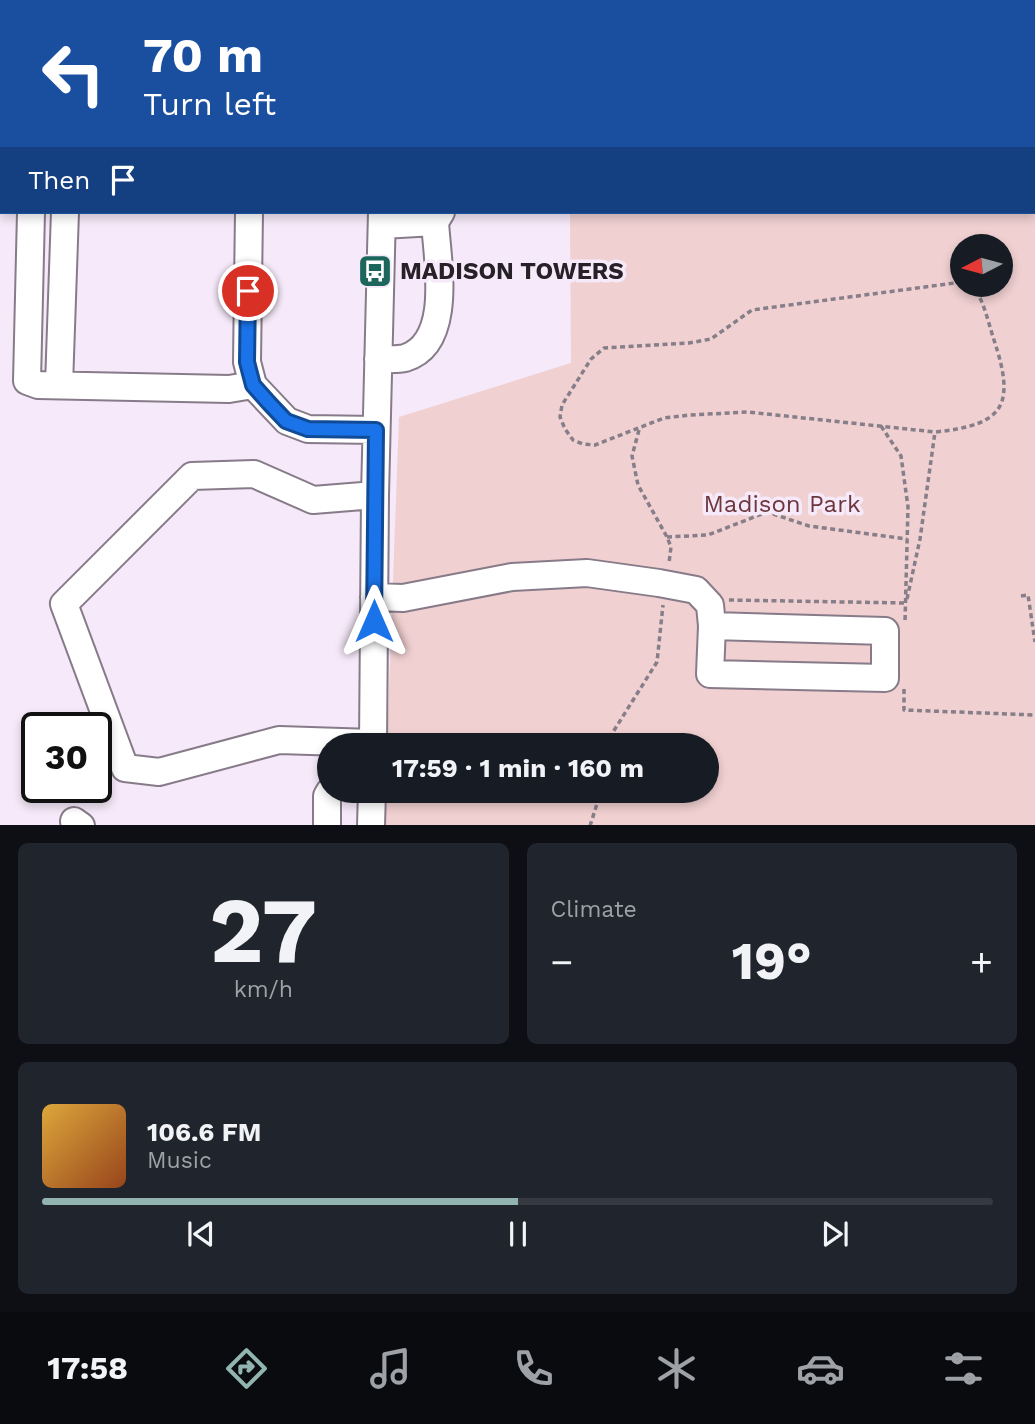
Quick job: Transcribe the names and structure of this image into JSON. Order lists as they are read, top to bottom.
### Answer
{
  "parks": ["Madison Park"],
  "places": {
    "bus stop": ["MADISON TOWERS"]
  },
  "north": "left",
  "page": {
    "turn": ["70 m", "Turn left"],
    "then": "Then",
    "limit": "30",
    "trip": "17:59 · 1 min · 160 m",
    "tile": [
      ["27", "km/h"],
      "Climate"
    ],
    "heat": ["−", "19°", "+"],
    "song": ["106.6 FM", "Music"],
    "tabs": "17:58"
  }
}
